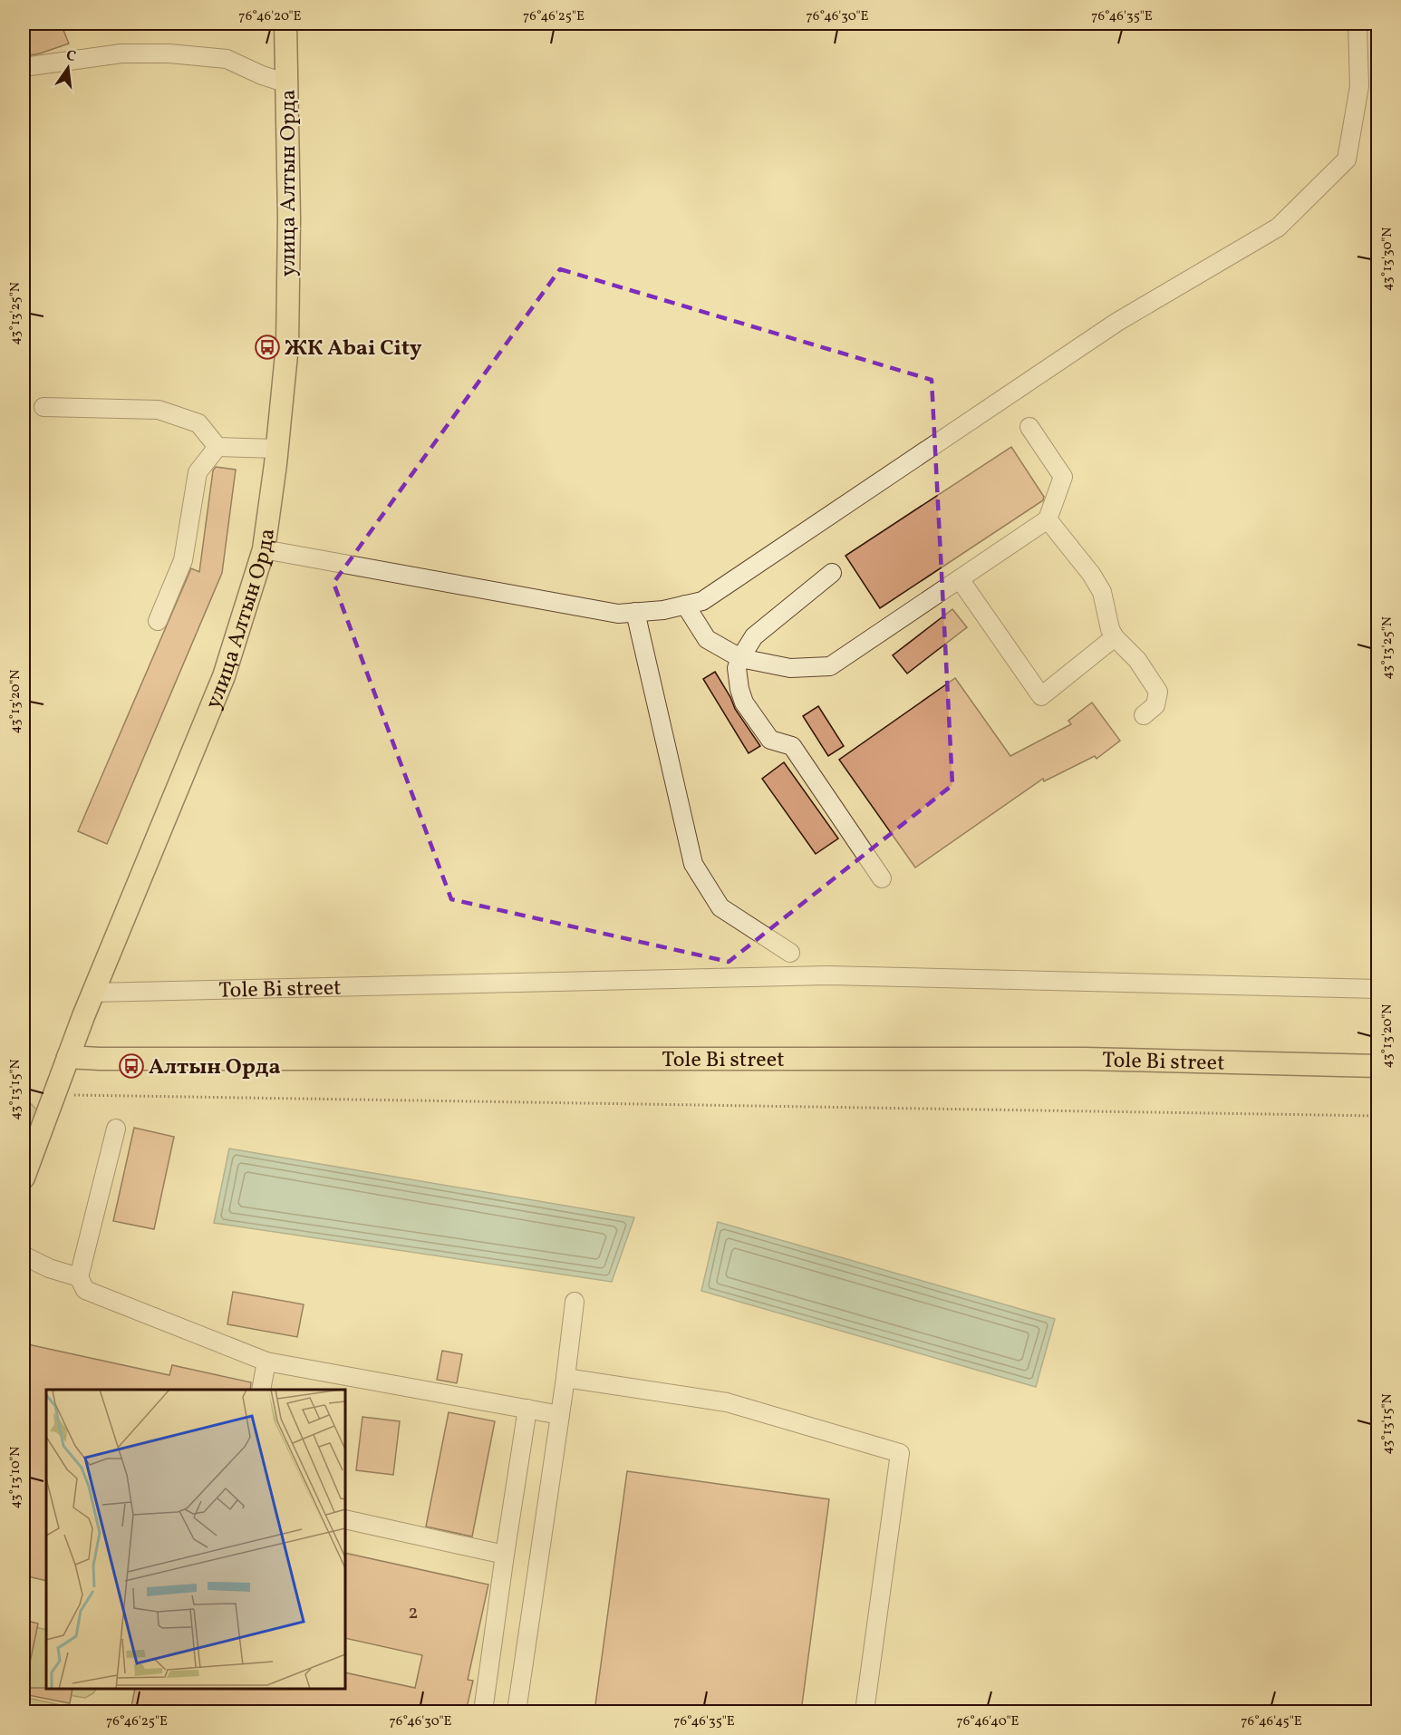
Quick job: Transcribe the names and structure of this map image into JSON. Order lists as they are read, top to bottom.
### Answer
{
  "streets": {
    "main road": ["улица Алтын Орда", "Tole Bi street"]
  },
  "crossings": [
    ["улица Алтын Орда", "Tole Bi street"]
  ],
  "places": {
    "bus stop": ["ЖК Abai City", "Алтын Орда"]
  },
  "house_numbers": ["2"],
  "north": "top",
  "coordinates": [
    "76°46'20\"E",
    "76°46'25\"E",
    "76°46'30\"E",
    "76°46'35\"E",
    "43°13'30\"N",
    "43°13'25\"N",
    "43°13'20\"N",
    "43°13'15\"N",
    "43°13'10\"N",
    "76°46'40\"E",
    "76°46'45\"E"
  ]
}
